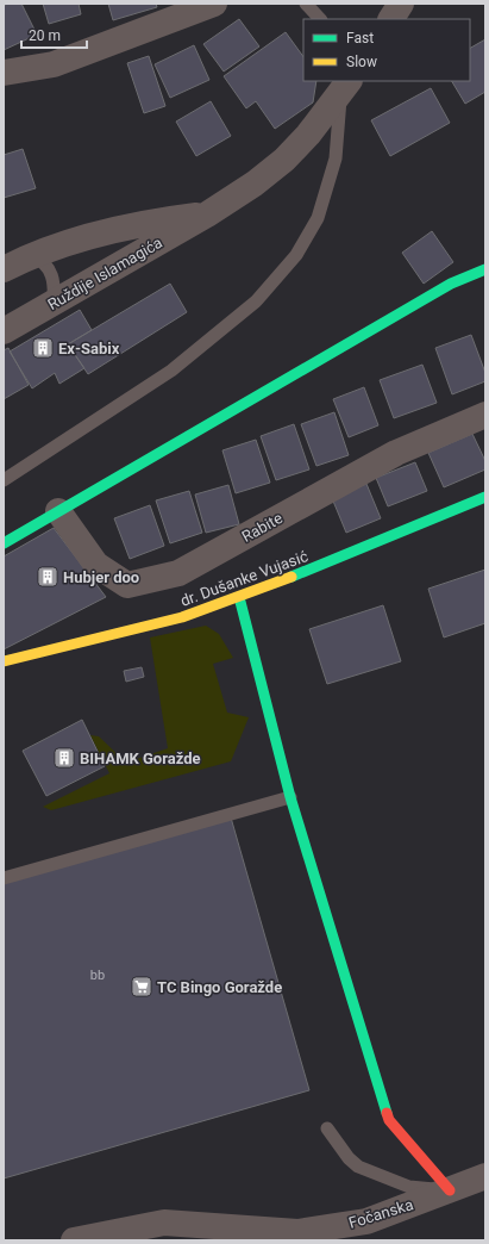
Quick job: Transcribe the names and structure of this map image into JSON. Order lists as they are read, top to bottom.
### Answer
{
  "streets": {
    "street": [
      "Ruždije Islamagića",
      "Rabite",
      "dr. Dušanke Vujasić",
      "Fočanska"
    ]
  },
  "places": {
    "building": ["Ex-Sabix", "Hubjer doo", "BIHAMK Goražde"],
    "supermarket": ["TC Bingo Goražde"]
  },
  "house_numbers": ["bb"],
  "legend": ["Fast", "Slow"],
  "scale_bar": "20 m"
}
